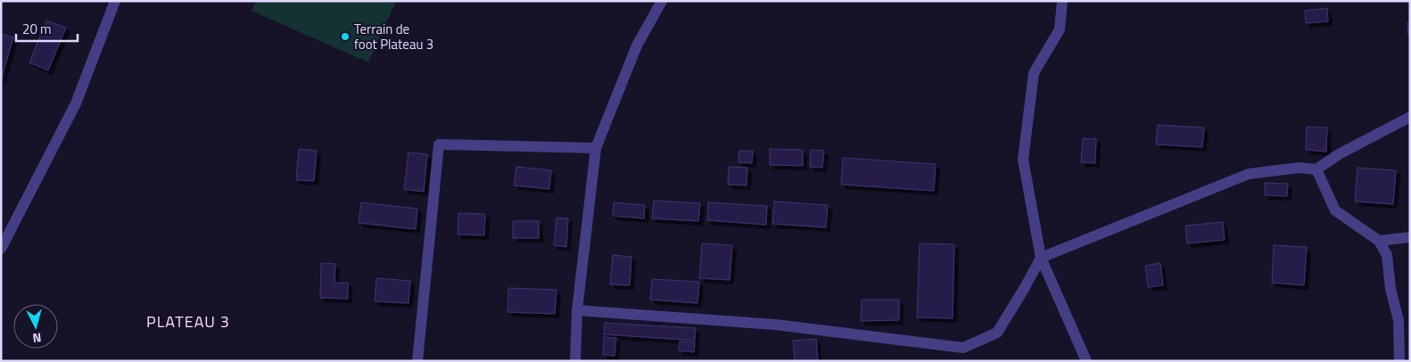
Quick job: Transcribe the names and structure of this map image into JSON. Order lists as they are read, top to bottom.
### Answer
{
  "districts": ["PLATEAU 3"],
  "places": ["Terrain de foot Plateau 3"],
  "scale_bar": "20 m",
  "north": "bottom"
}
